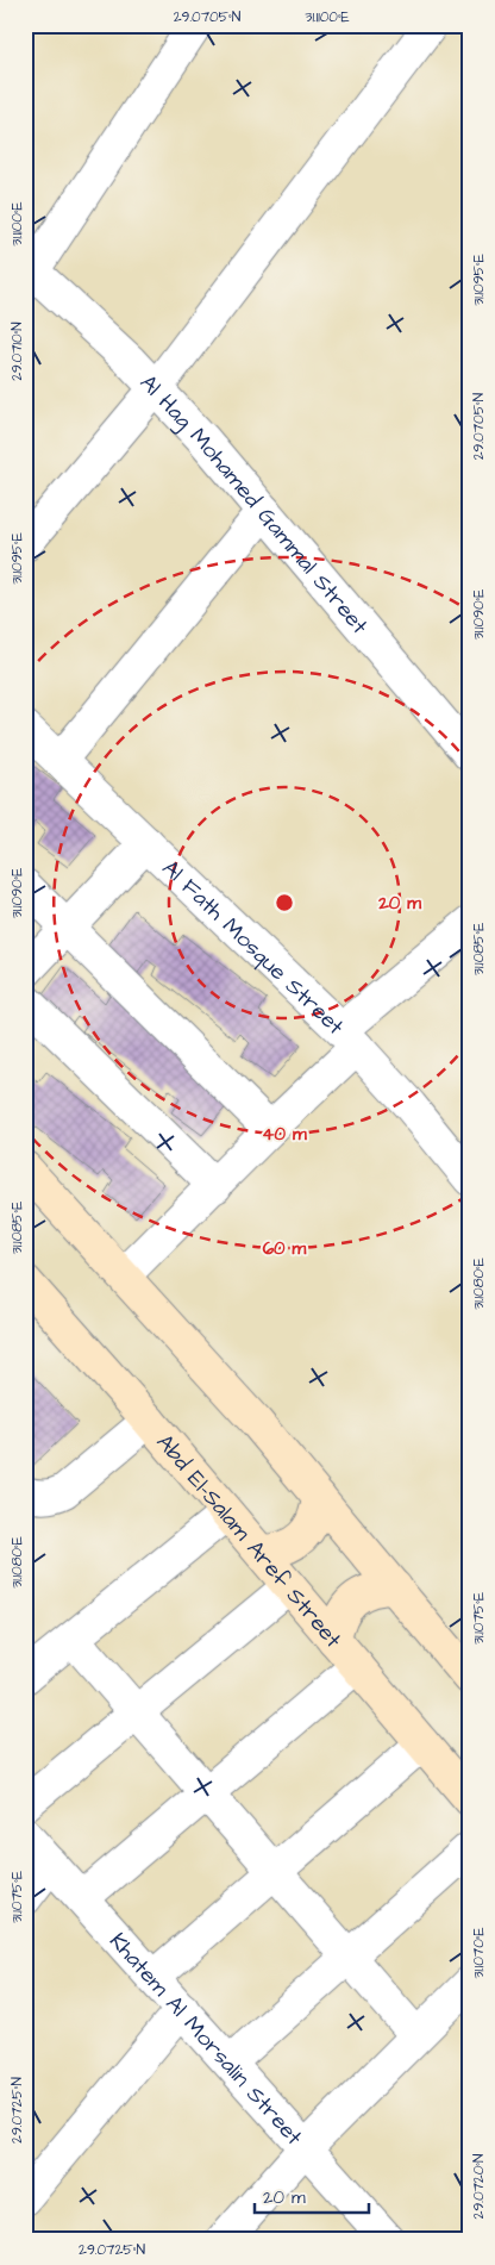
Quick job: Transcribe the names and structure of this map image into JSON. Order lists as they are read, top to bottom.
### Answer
{
  "streets": {
    "main road": ["Abd El-Salam Aref Street"],
    "street": ["Al Hag Mohamed Gammal Street", "Al Fath Mosque Street", "Khatem Al Morsalin Street"]
  },
  "scale_bar": "20 m",
  "coordinates": [
    "29.0705°N",
    "31.1100°E",
    "31.1095°E",
    "29.0710°N",
    "31.1090°E",
    "31.1085°E",
    "31.1080°E",
    "31.1075°E",
    "31.1070°E",
    "29.0725°N",
    "29.0720°N"
  ],
  "rings": ["20 m", "40 m", "60 m"]
}
